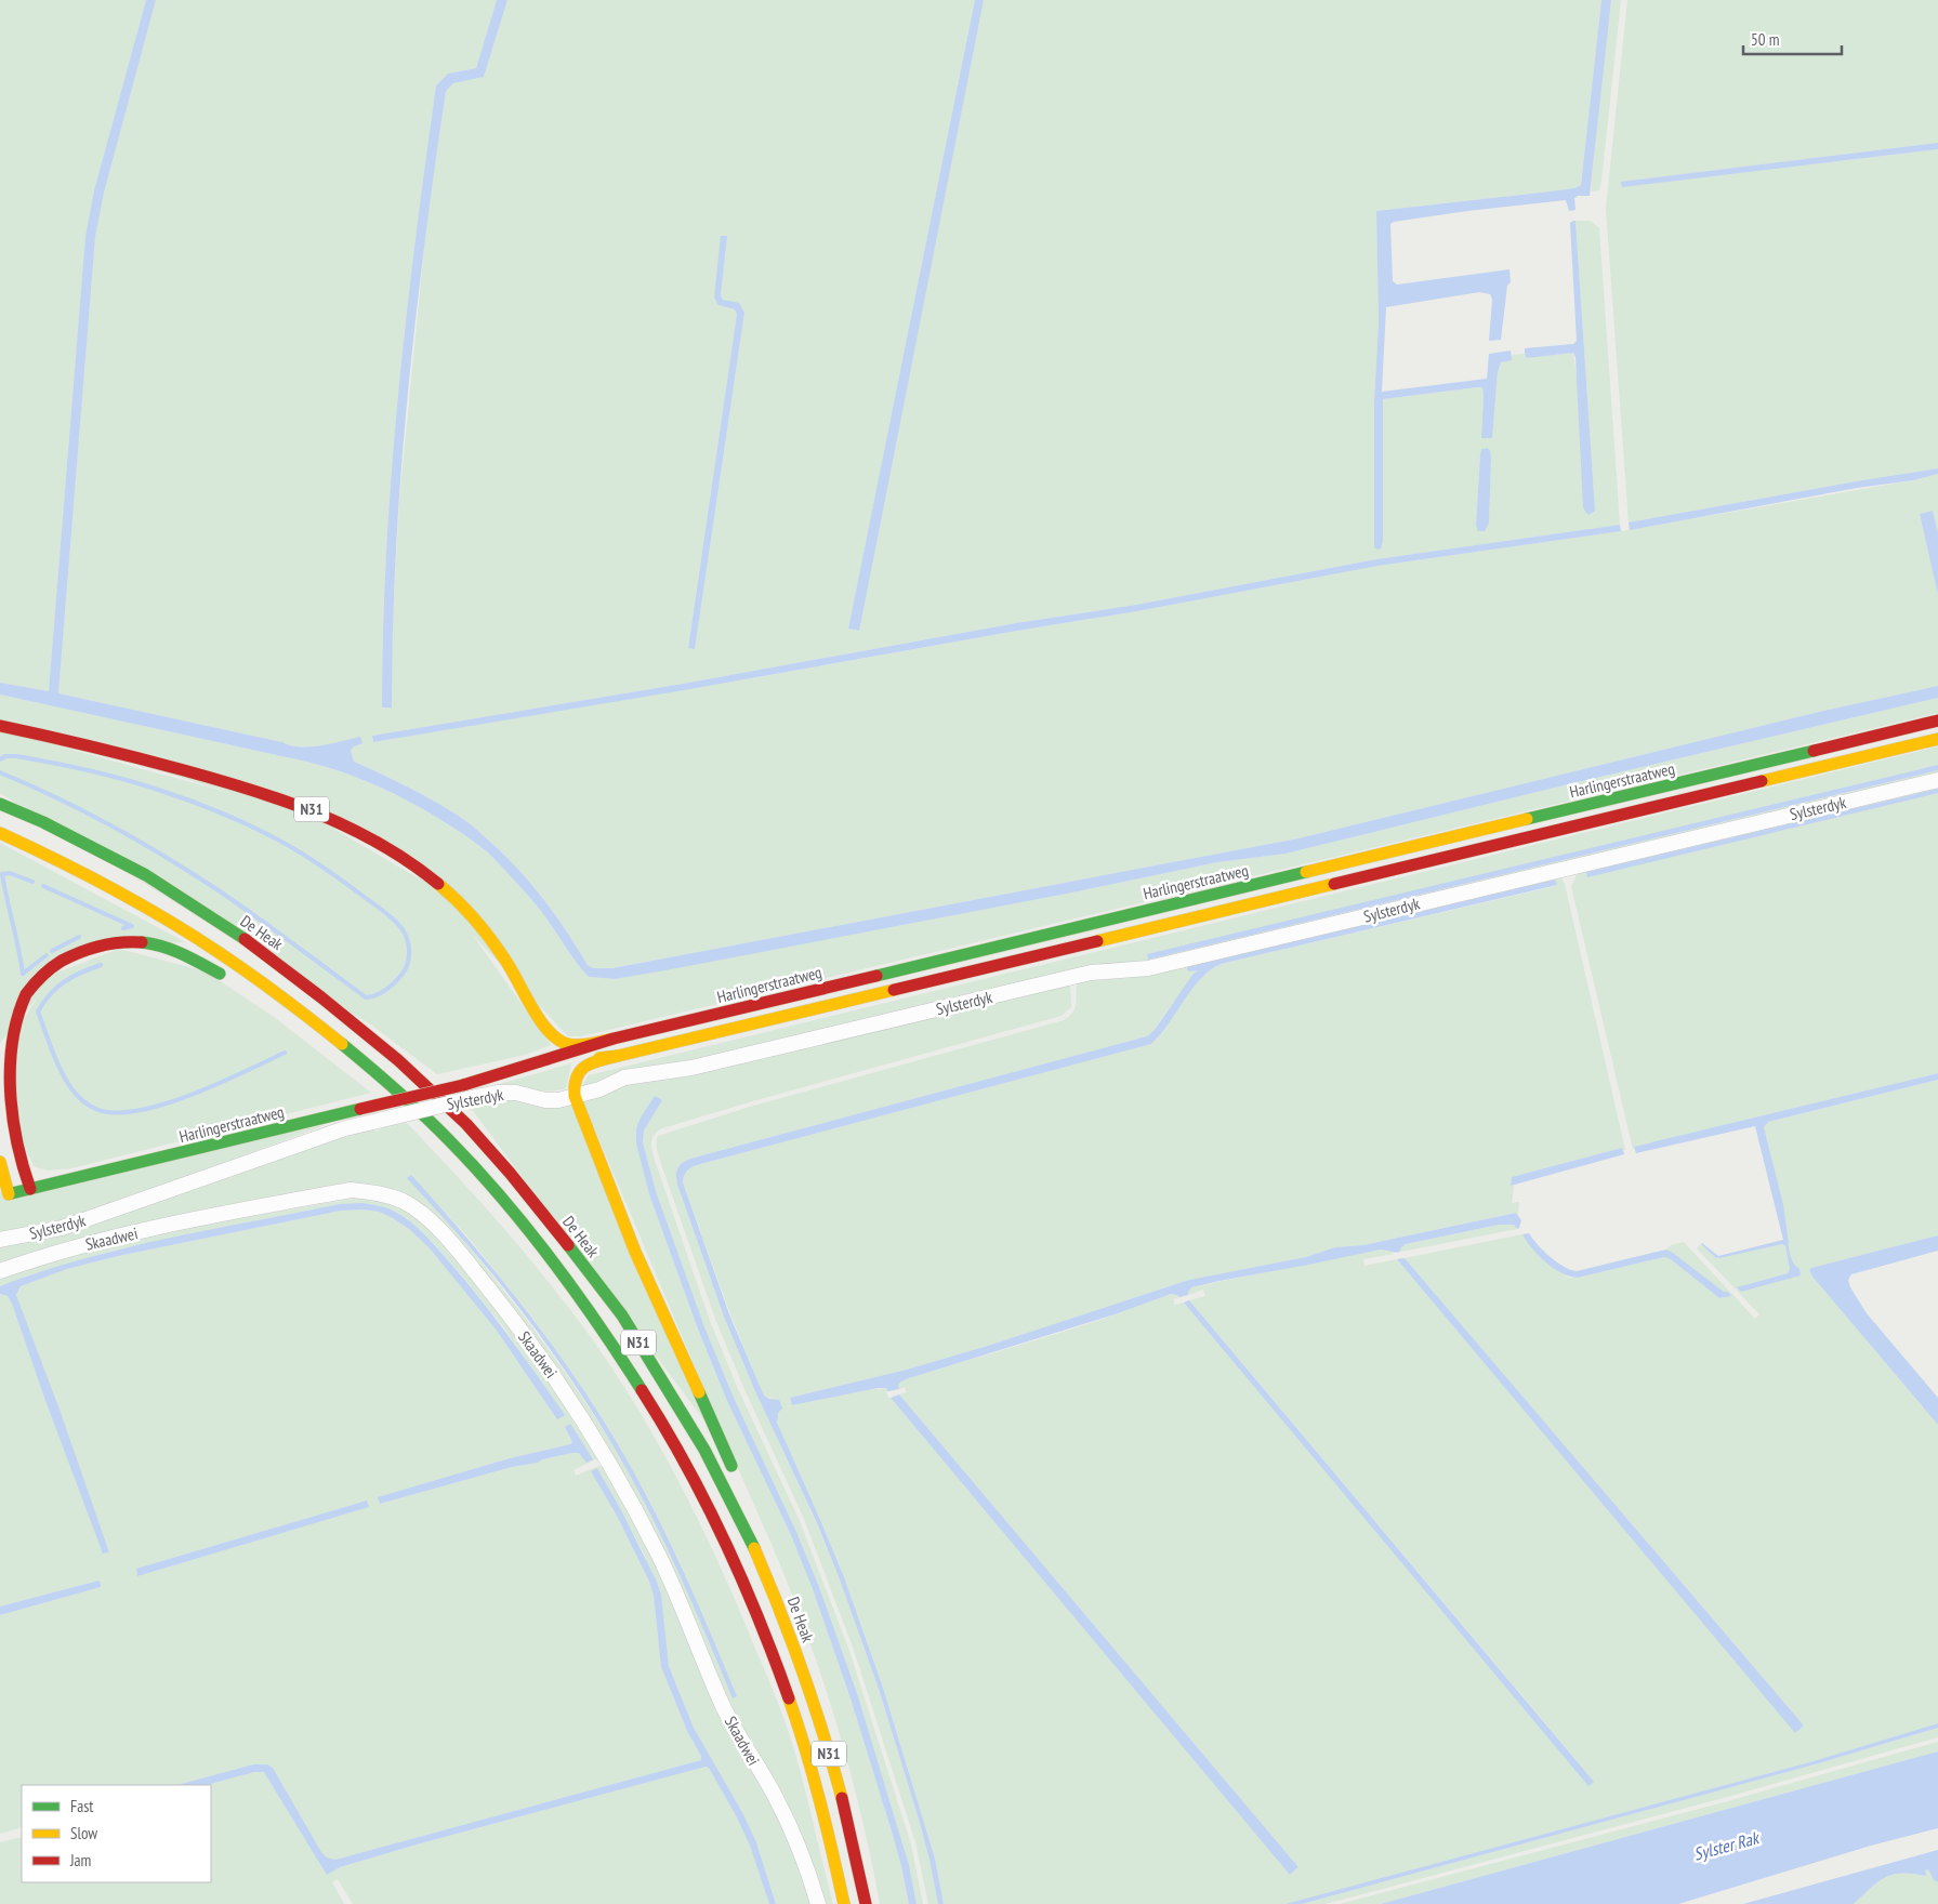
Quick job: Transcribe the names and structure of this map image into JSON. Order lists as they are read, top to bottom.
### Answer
{
  "streets": {
    "main road": ["Harlingerstraatweg", "N31", "De Heak"],
    "street": ["Sylsterdyk", "Skaadwei"]
  },
  "crossings": [
    ["Harlingerstraatweg", "N31"],
    ["Sylsterdyk", "N31"],
    ["N31", "De Heak"]
  ],
  "water": ["Sylster Rak"],
  "legend": ["Fast", "Slow", "Jam"],
  "scale_bar": "50 m"
}
